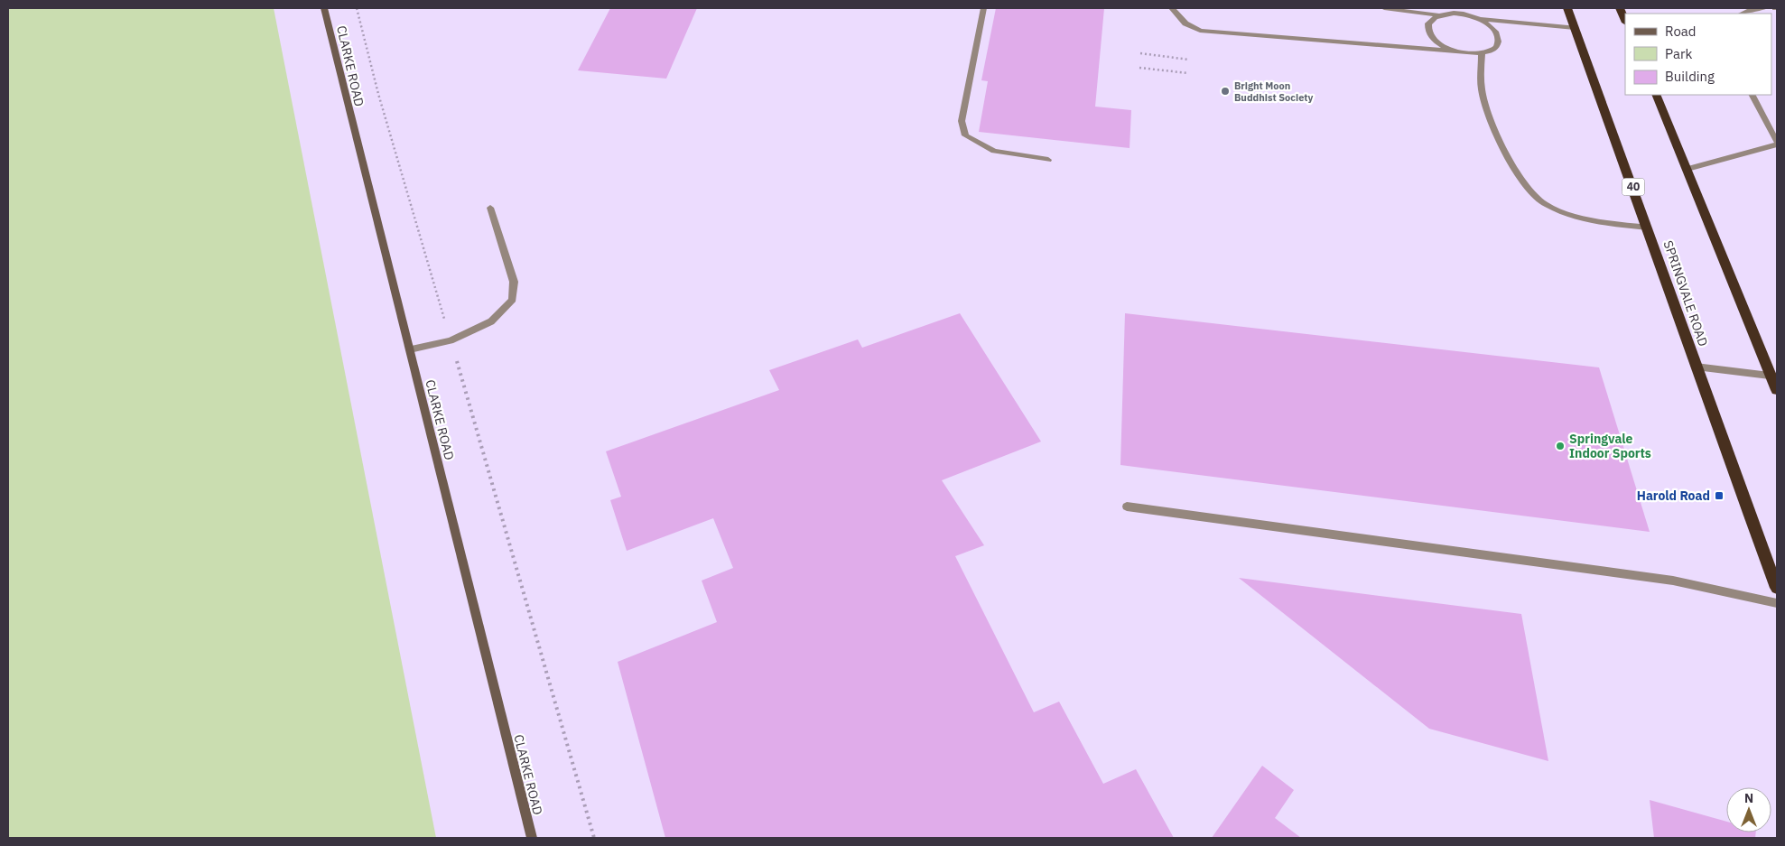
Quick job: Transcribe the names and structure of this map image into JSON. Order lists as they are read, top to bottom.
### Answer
{
  "streets": {
    "highway": ["40", "SPRINGVALE ROAD"],
    "main road": ["CLARKE ROAD"]
  },
  "places": {
    "other": ["Bright Moon Buddhist Society", "Springvale Indoor Sports"],
    "transit": ["Harold Road"]
  },
  "legend": ["Road", "Park", "Building"],
  "north": "top"
}
